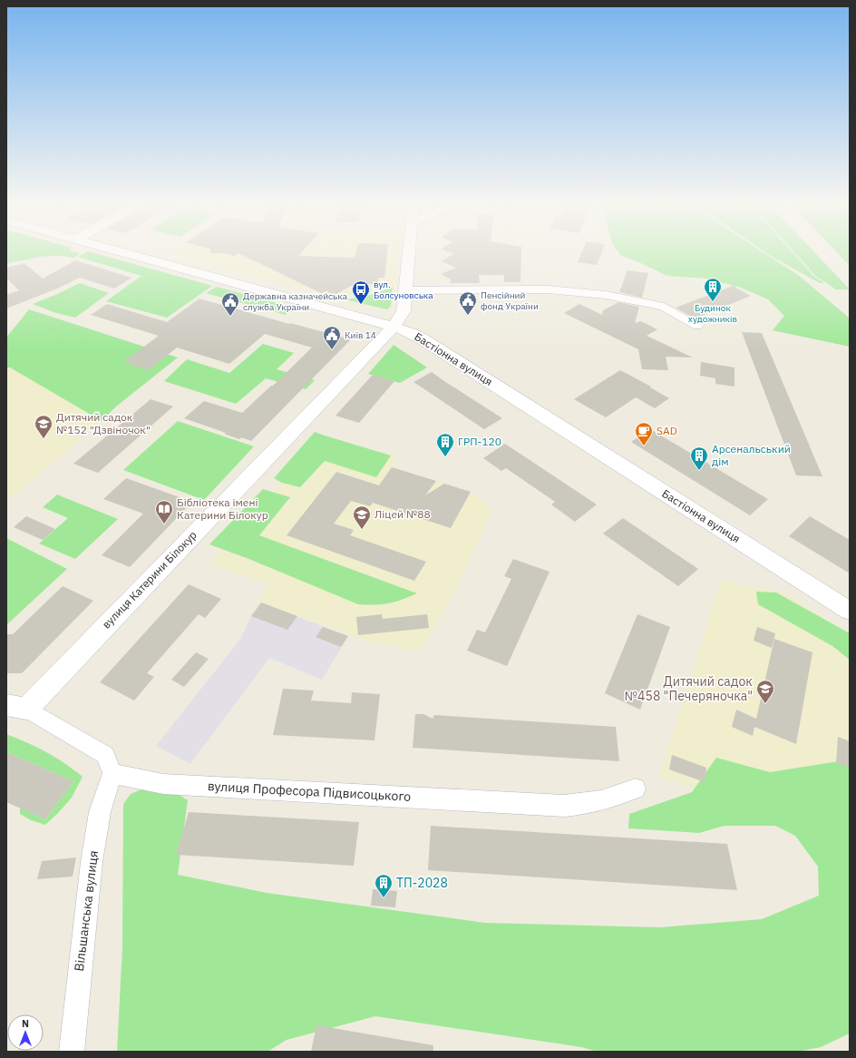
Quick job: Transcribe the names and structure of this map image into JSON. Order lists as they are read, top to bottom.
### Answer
{
  "streets": {
    "street": [
      "Бастіонна вулиця",
      "вулиця Катерини Білокур",
      "вулиця Професора Підвисоцького",
      "Вільшанська вулиця"
    ]
  },
  "crossings": [
    ["Бастіонна вулиця", "вулиця Катерини Білокур"],
    ["вулиця Професора Підвисоцького", "Вільшанська вулиця"]
  ],
  "places": {
    "building": [
      "Будинок художників",
      "ГРП-120",
      "Арсенальський дім",
      "ТП-2028"
    ],
    "bus stop": ["вул. Болсуновська"],
    "public building": ["Пенсійний фонд України", "Державна казначейська служба України", "Київ 14"],
    "school or university": ["Дитячий садок №152 \"Дзвіночок\"", "Ліцей №88", "Дитячий садок №458 \"Печеряночка\""],
    "cafe": ["SAD"],
    "library": ["Бібліотека імені Катерини Білокур"]
  },
  "north": "top"
}
